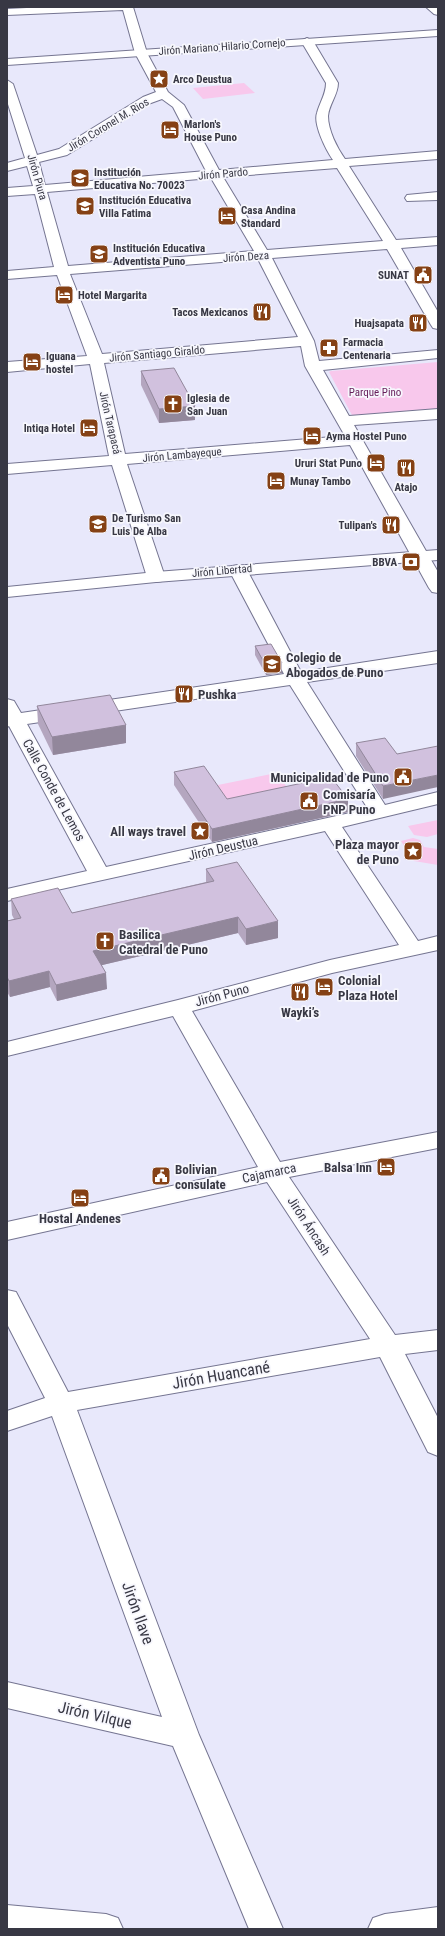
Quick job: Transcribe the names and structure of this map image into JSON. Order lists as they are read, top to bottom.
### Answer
{
  "streets": {
    "street": [
      "Jirón Mariano Hilario Cornejo",
      "Jirón Coronel M. Rios",
      "Jirón Pardo",
      "Jirón Piura",
      "Jirón Deza",
      "Jirón Santiago Giraldo",
      "Jirón Tarapacá",
      "Jirón Lambayeque",
      "Jirón Libertad",
      "Calle Conde de Lemos",
      "Jirón Deustua",
      "Jirón Puno",
      "Cajamarca",
      "Jirón Áncash",
      "Jirón Huancané",
      "Jirón Ilave",
      "Jirón Vilque"
    ]
  },
  "crossings": [
    ["Jirón Coronel M. Rios", "Jirón Piura"],
    ["Jirón Pardo", "Jirón Piura"],
    ["Jirón Piura", "Jirón Deza"],
    ["Jirón Piura", "Jirón Tarapacá"],
    ["Jirón Deza", "Jirón Tarapacá"],
    ["Jirón Santiago Giraldo", "Jirón Tarapacá"],
    ["Jirón Tarapacá", "Jirón Lambayeque"],
    ["Jirón Tarapacá", "Jirón Libertad"],
    ["Calle Conde de Lemos", "Jirón Deustua"],
    ["Jirón Puno", "Jirón Áncash"],
    ["Cajamarca", "Jirón Áncash"],
    ["Jirón Áncash", "Jirón Huancané"],
    ["Jirón Huancané", "Jirón Ilave"],
    ["Jirón Ilave", "Jirón Vilque"]
  ],
  "parks": ["Parque Pino"],
  "places": {
    "place": ["Arco Deustua", "All ways travel", "Plaza mayor de Puno"],
    "hotel": [
      "Marlon's House Puno",
      "Casa Andina Standard",
      "Hotel Margarita",
      "Iguana hostel",
      "Intiqa Hotel",
      "Ayma Hostel Puno",
      "Ururi Stat Puno",
      "Munay Tambo",
      "Colonial Plaza Hotel",
      "Balsa Inn",
      "Hostal Andenes"
    ],
    "school or university": [
      "Institución Educativa No. 70023",
      "Institución Educativa Villa Fatima",
      "Institución Educativa Adventista Puno",
      "De Turismo San Luis De Alba",
      "Colegio de Abogados de Puno"
    ],
    "public building": [
      "SUNAT",
      "Municipalidad de Puno",
      "Comisaría PNP Puno",
      "Bolivian consulate"
    ],
    "restaurant": [
      "Tacos Mexicanos",
      "Huajsapata",
      "Atajo",
      "Tulipan's",
      "Pushka",
      "Wayki’s"
    ],
    "pharmacy": ["Farmacia Centenaria"],
    "church": ["Iglesia de San Juan", "Basilica Catedral de Puno"],
    "bank": ["BBVA"]
  }
}
